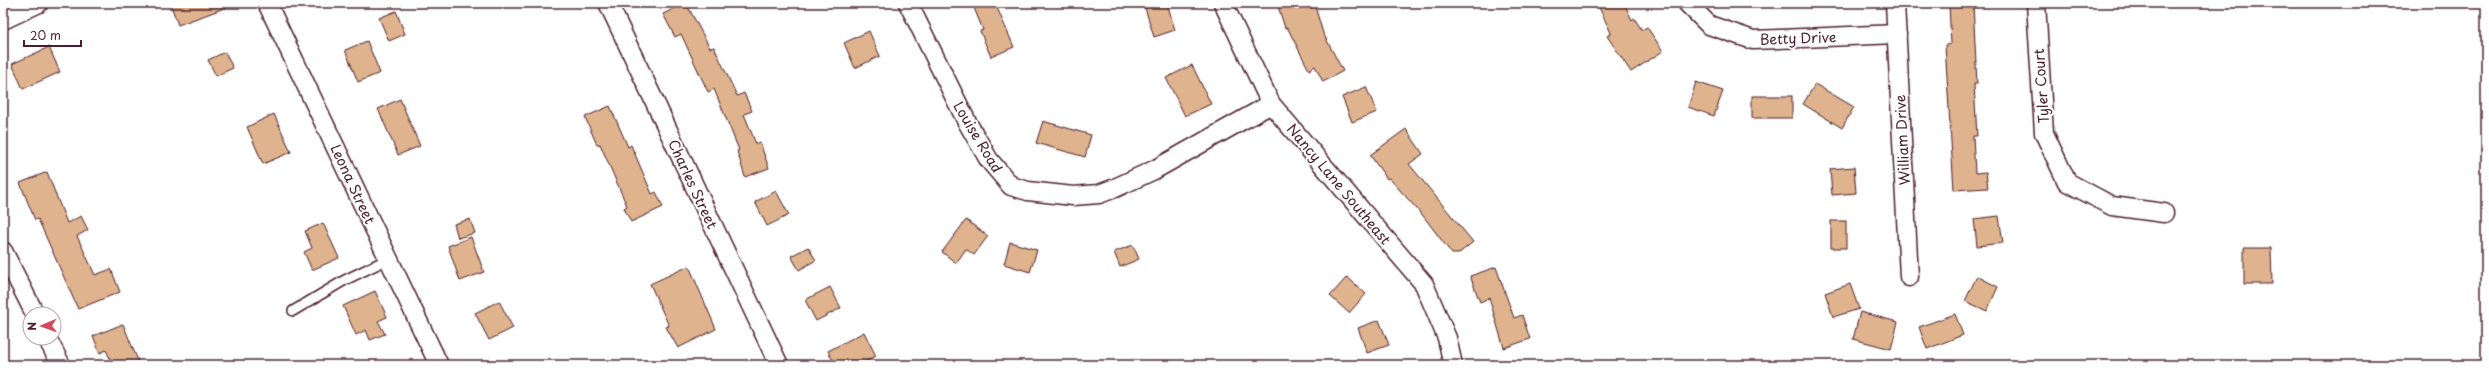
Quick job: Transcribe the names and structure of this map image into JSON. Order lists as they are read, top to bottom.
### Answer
{
  "streets": {
    "street": [
      "Betty Drive",
      "Tyler Court",
      "Louise Road",
      "William Drive",
      "Leona Street",
      "Charles Street",
      "Nancy Lane Southeast"
    ]
  },
  "crossings": [
    ["Betty Drive", "William Drive"],
    ["Louise Road", "Nancy Lane Southeast"]
  ],
  "scale_bar": "20 m",
  "north": "left"
}
